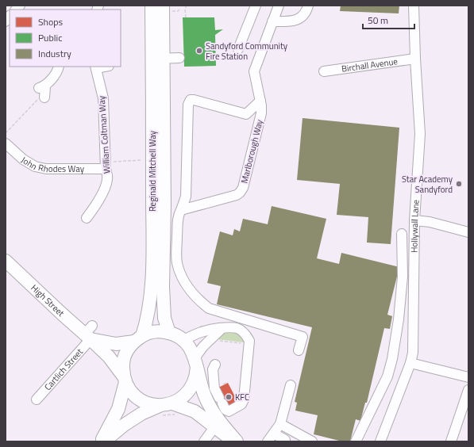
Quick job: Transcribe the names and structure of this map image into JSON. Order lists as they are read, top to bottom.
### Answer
{
  "streets": {
    "main road": ["Reginald Mitchell Way", "High Street"],
    "street": [
      "Birchall Avenue",
      "William Coltman Way",
      "Marlborough Way",
      "John Rhodes Way",
      "Hollywall Lane",
      "Cartlich Street"
    ]
  },
  "crossings": [
    ["Birchall Avenue", "Hollywall Lane"],
    ["William Coltman Way", "John Rhodes Way"],
    ["Reginald Mitchell Way", "High Street"],
    ["High Street", "Cartlich Street"]
  ],
  "places": ["Sandyford Community Fire Station", "Star Academy Sandyford", "KFC"],
  "legend": ["Shops", "Public", "Industry"],
  "scale_bar": "50 m"
}
